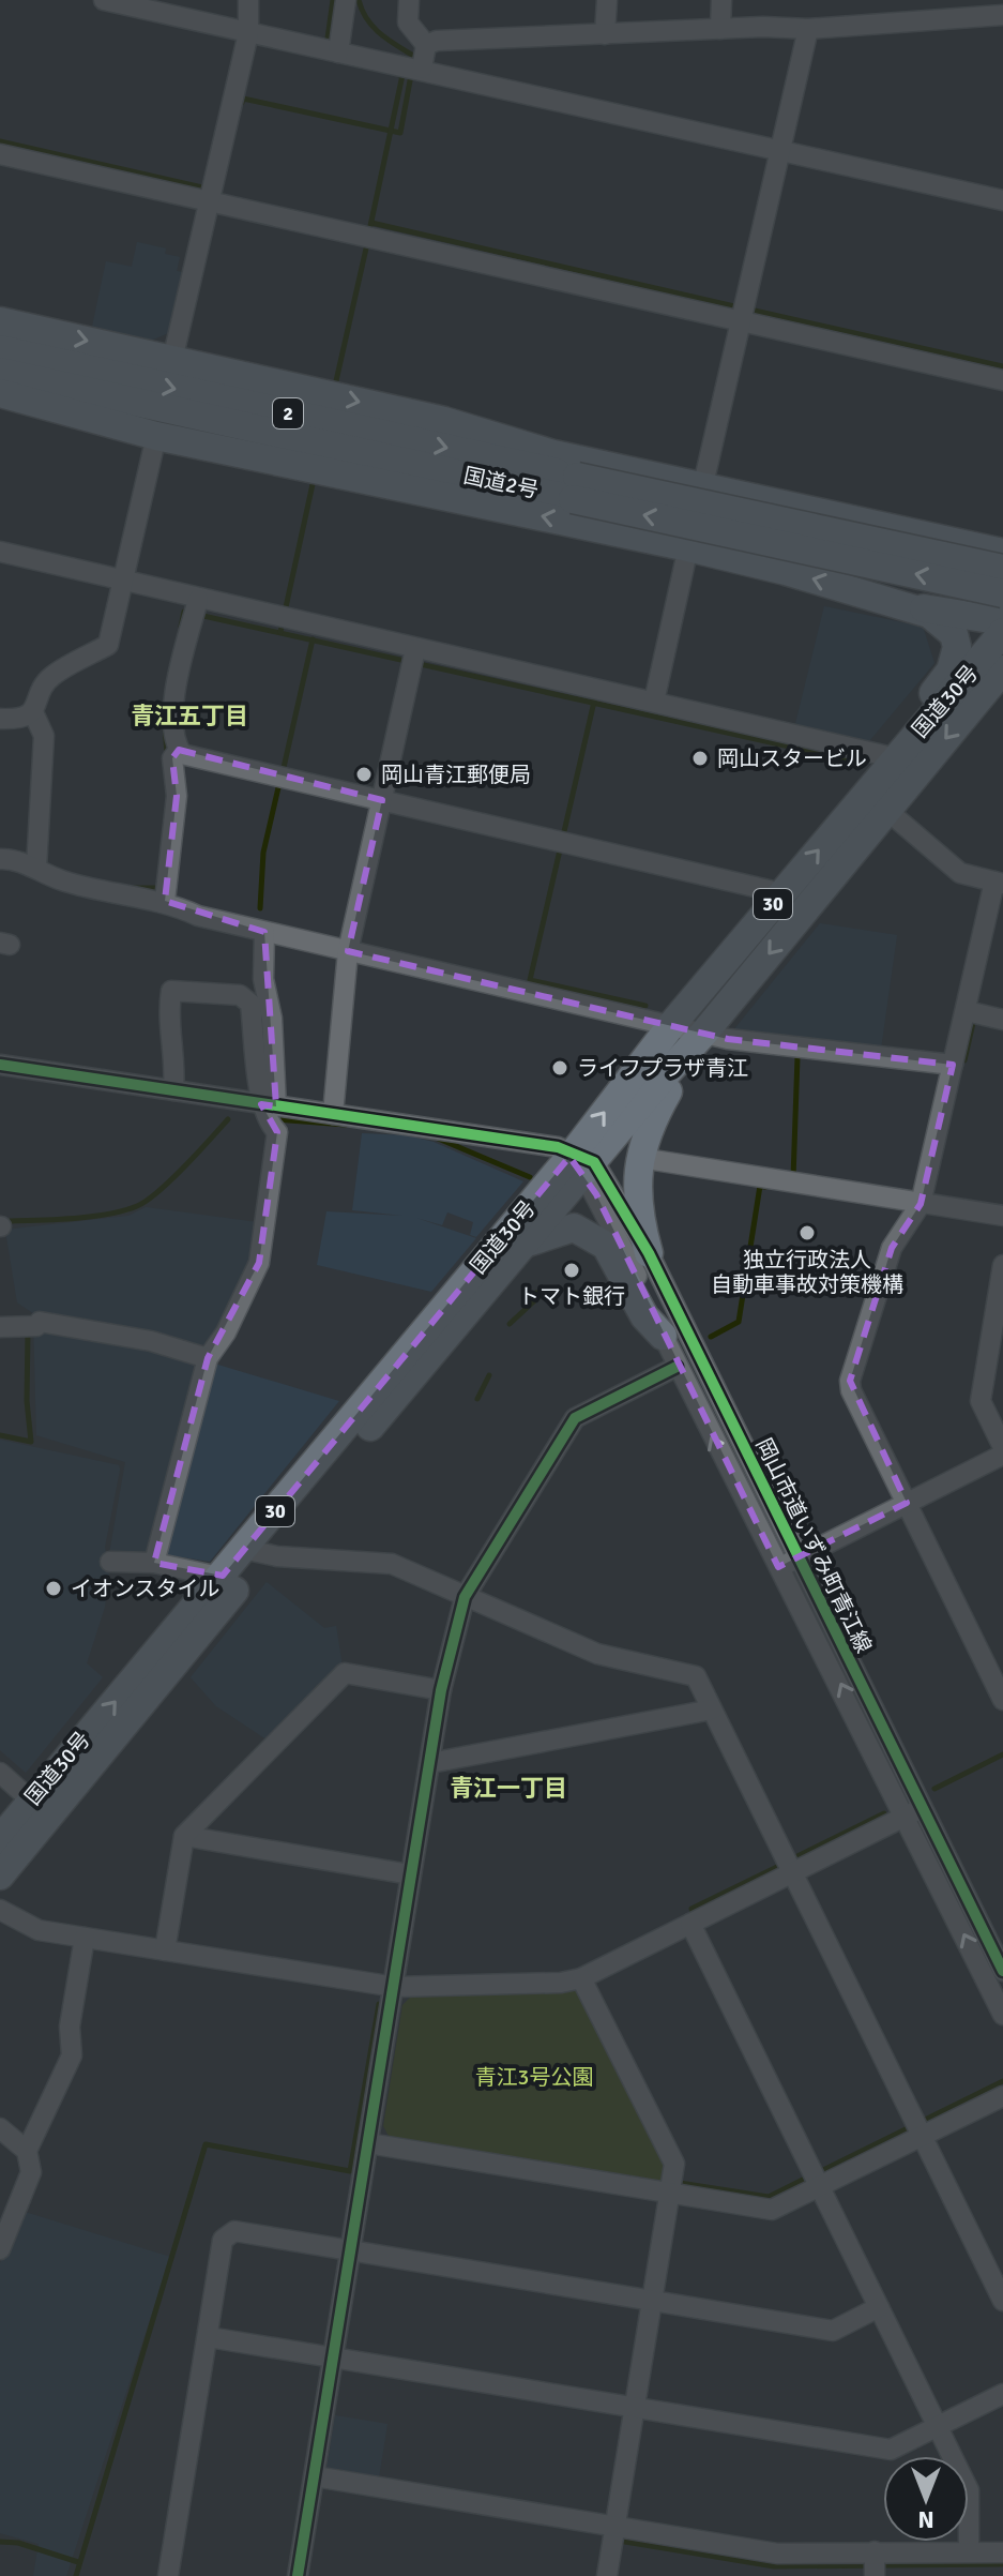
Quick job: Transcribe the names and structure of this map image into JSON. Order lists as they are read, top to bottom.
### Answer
{
  "streets": {
    "highway": [
      "2",
      "国道2号",
      "国道30号",
      "30"
    ],
    "street": ["岡山市道いずみ町青江線"]
  },
  "crossings": [
    ["国道30号", "岡山市道いずみ町青江線"]
  ],
  "districts": ["青江五丁目", "青江一丁目"],
  "parks": ["青江3号公園"],
  "places": [
    "岡山スタービル",
    "岡山青江郵便局",
    "ライフプラザ青江",
    "独立行政法人 自動車事故対策機構",
    "トマト銀行",
    "イオンスタイル"
  ],
  "north": "bottom"
}
